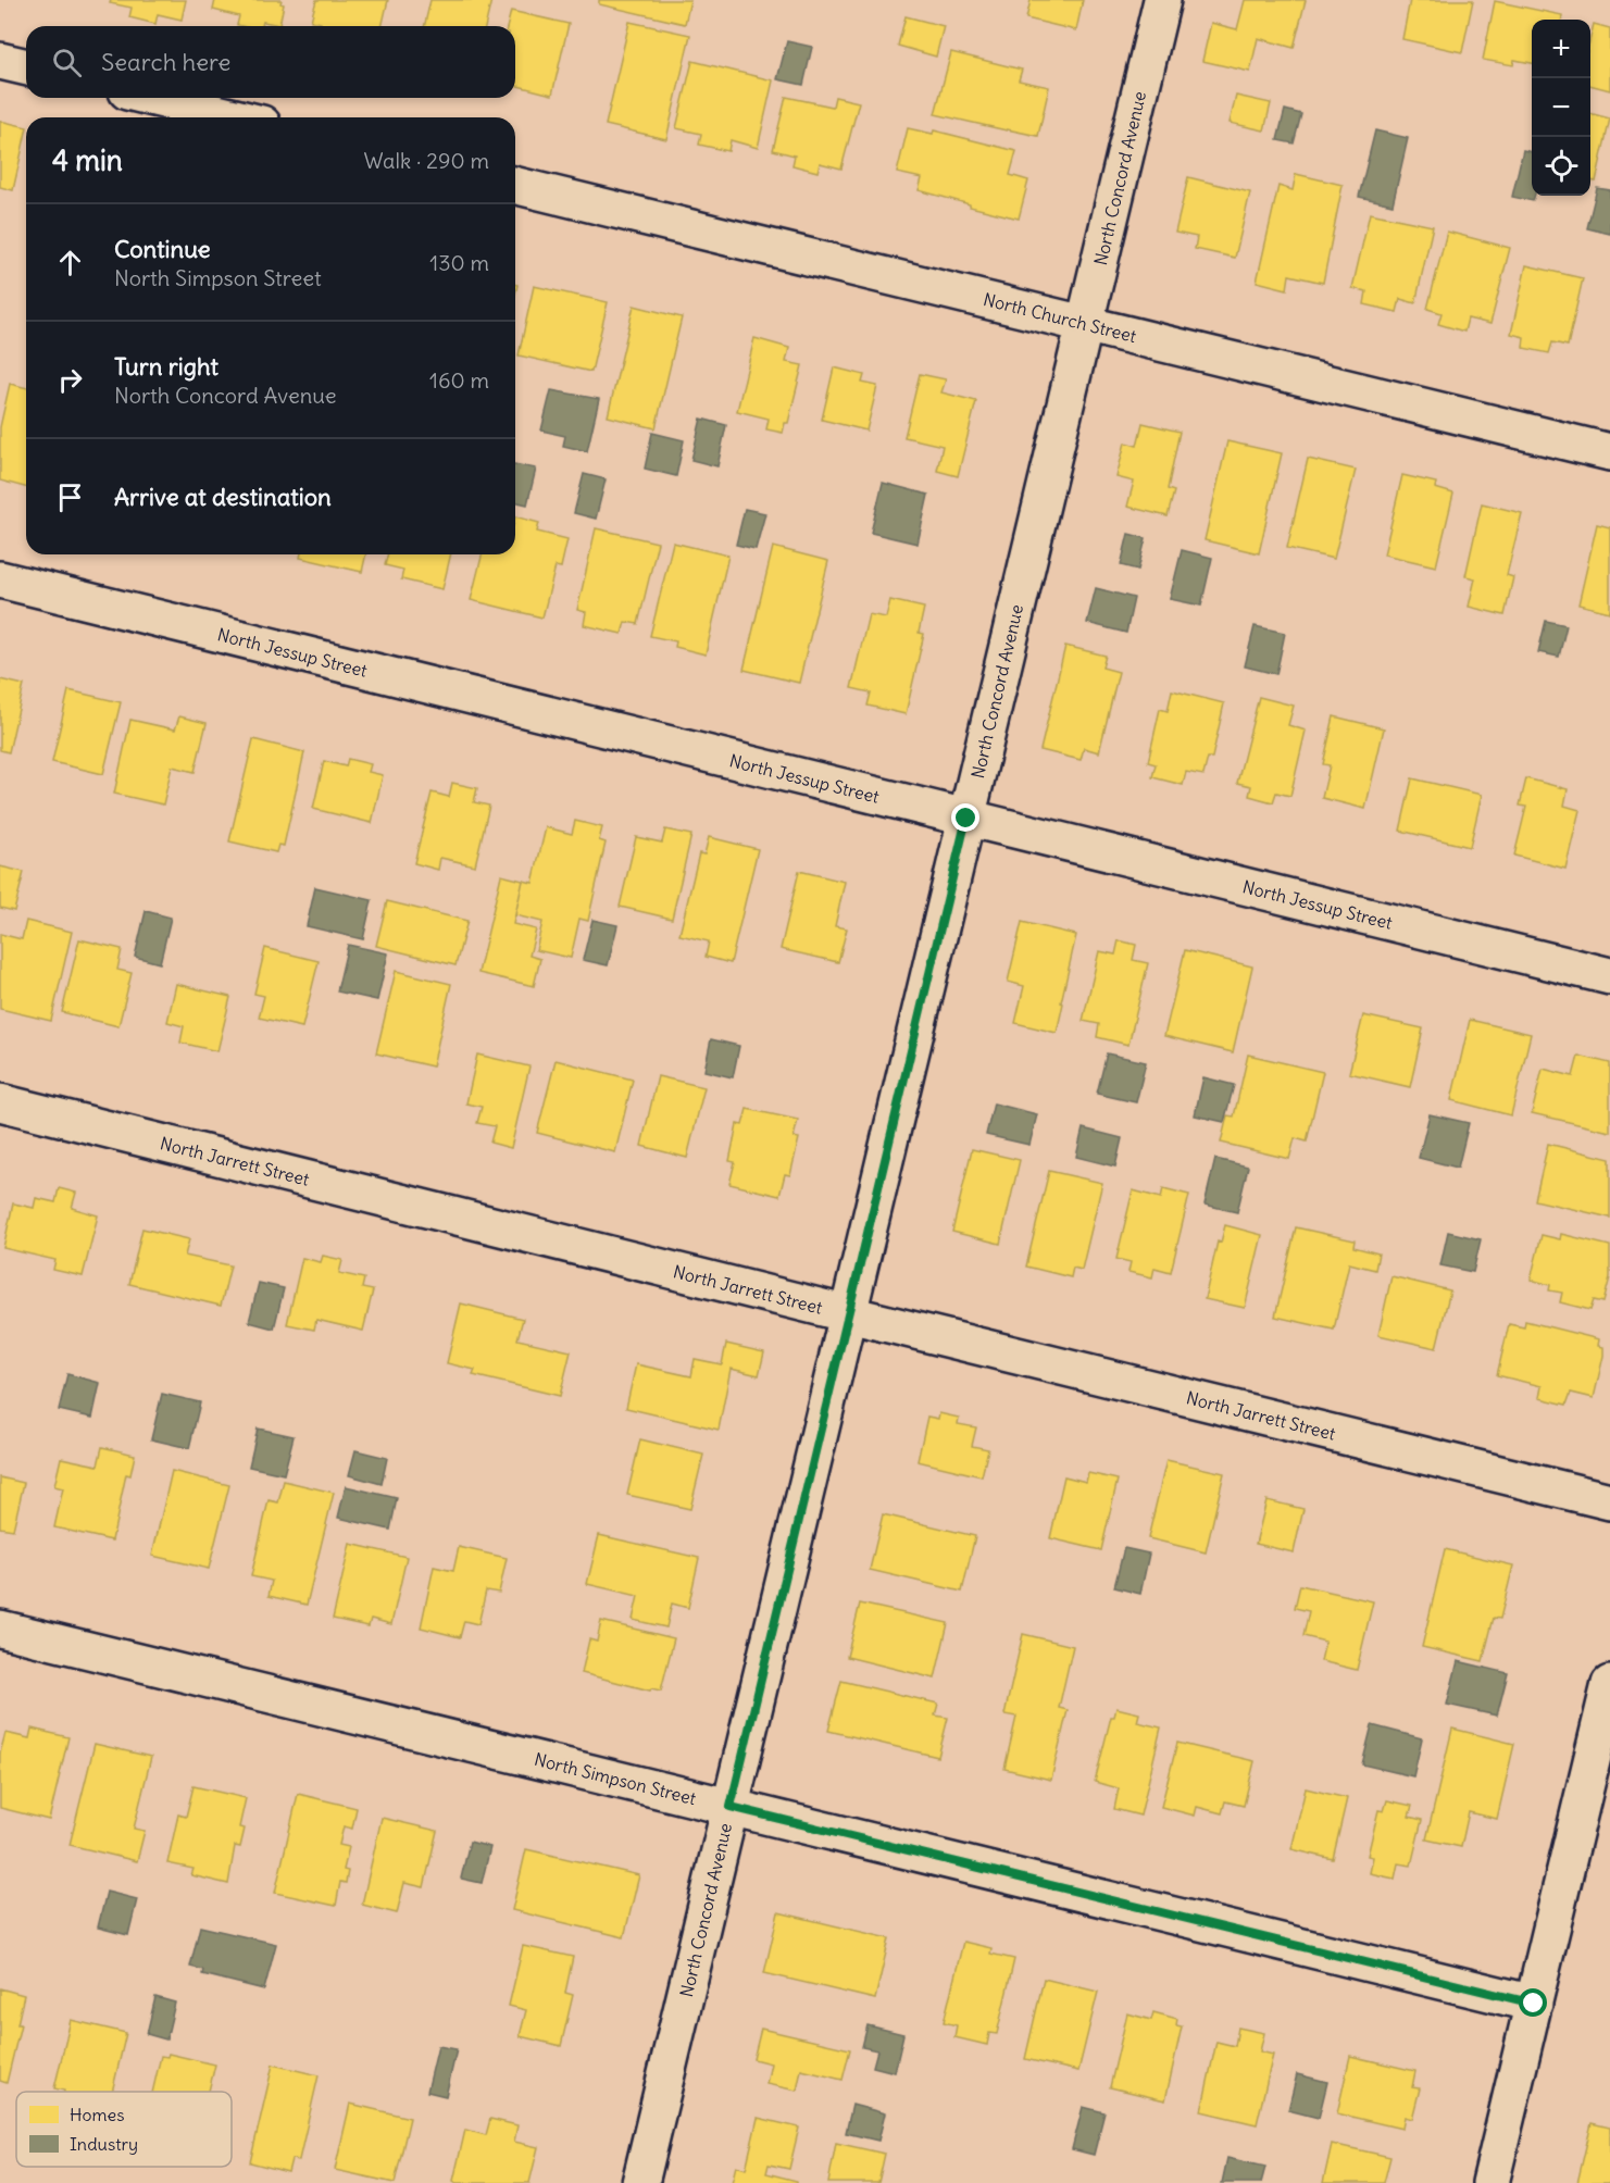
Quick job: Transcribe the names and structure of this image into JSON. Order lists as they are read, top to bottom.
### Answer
{
  "streets": {
    "street": [
      "North Concord Avenue",
      "North Church Street",
      "North Jessup Street",
      "North Jarrett Street",
      "North Simpson Street"
    ]
  },
  "crossings": [
    ["North Concord Avenue", "North Church Street"],
    ["North Concord Avenue", "North Jessup Street"],
    ["North Concord Avenue", "North Jarrett Street"],
    ["North Concord Avenue", "North Simpson Street"]
  ],
  "legend": ["Homes", "Industry"],
  "page": {
    "map_buttons": ["+", "−"],
    "search": "Search here",
    "heading": ["4 min", "Walk · 290 m"],
    "list": [
      ["Continue", "North Simpson Street", "130 m"],
      ["Turn right", "North Concord Avenue", "160 m"],
      "Arrive at destination"
    ]
  }
}
